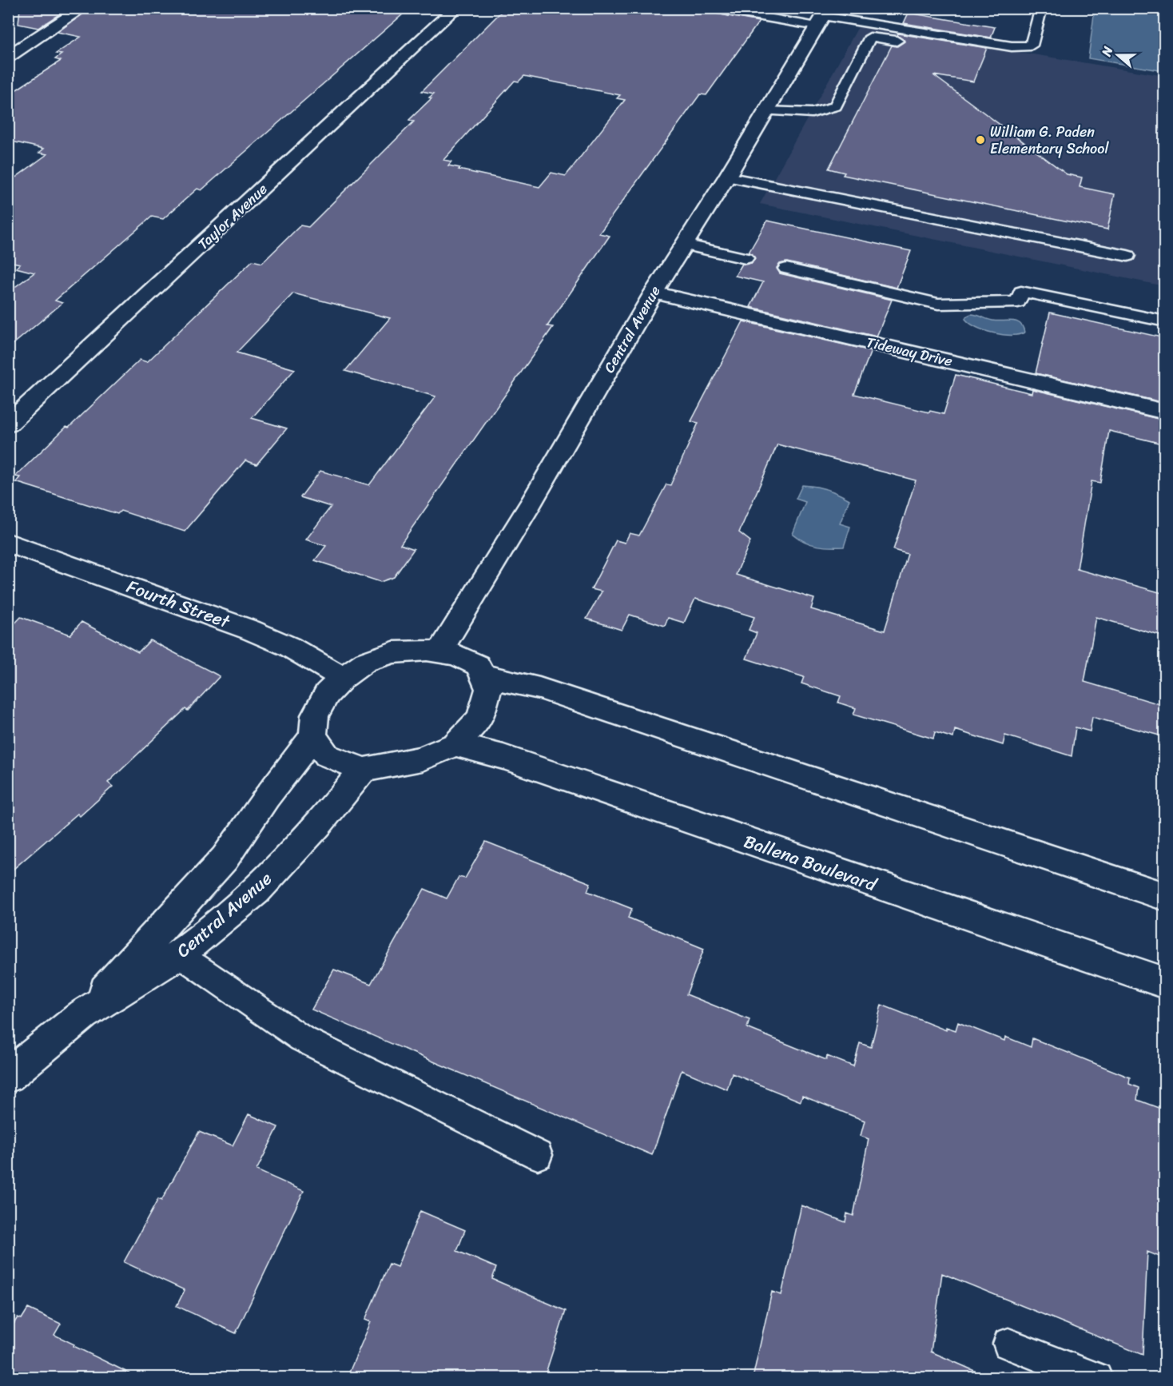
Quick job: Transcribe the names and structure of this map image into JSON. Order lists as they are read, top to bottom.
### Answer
{
  "streets": {
    "street": [
      "Taylor Avenue",
      "Central Avenue",
      "Tideway Drive",
      "Fourth Street",
      "Ballena Boulevard"
    ]
  },
  "crossings": [
    ["Central Avenue", "Tideway Drive"],
    ["Central Avenue", "Fourth Street"],
    ["Central Avenue", "Ballena Boulevard"],
    ["Fourth Street", "Ballena Boulevard"]
  ],
  "places": ["William G. Paden Elementary School"],
  "north": "left"
}
